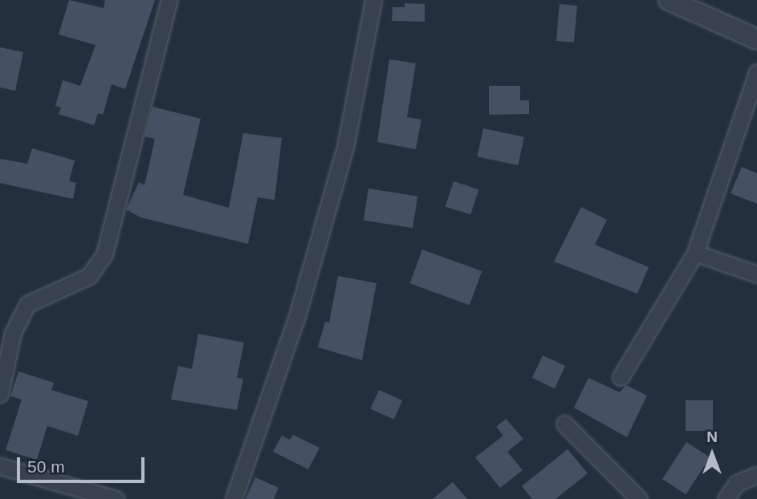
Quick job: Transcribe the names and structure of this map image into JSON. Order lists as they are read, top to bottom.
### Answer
{
  "scale_bar": "50 m",
  "north": "top"
}
